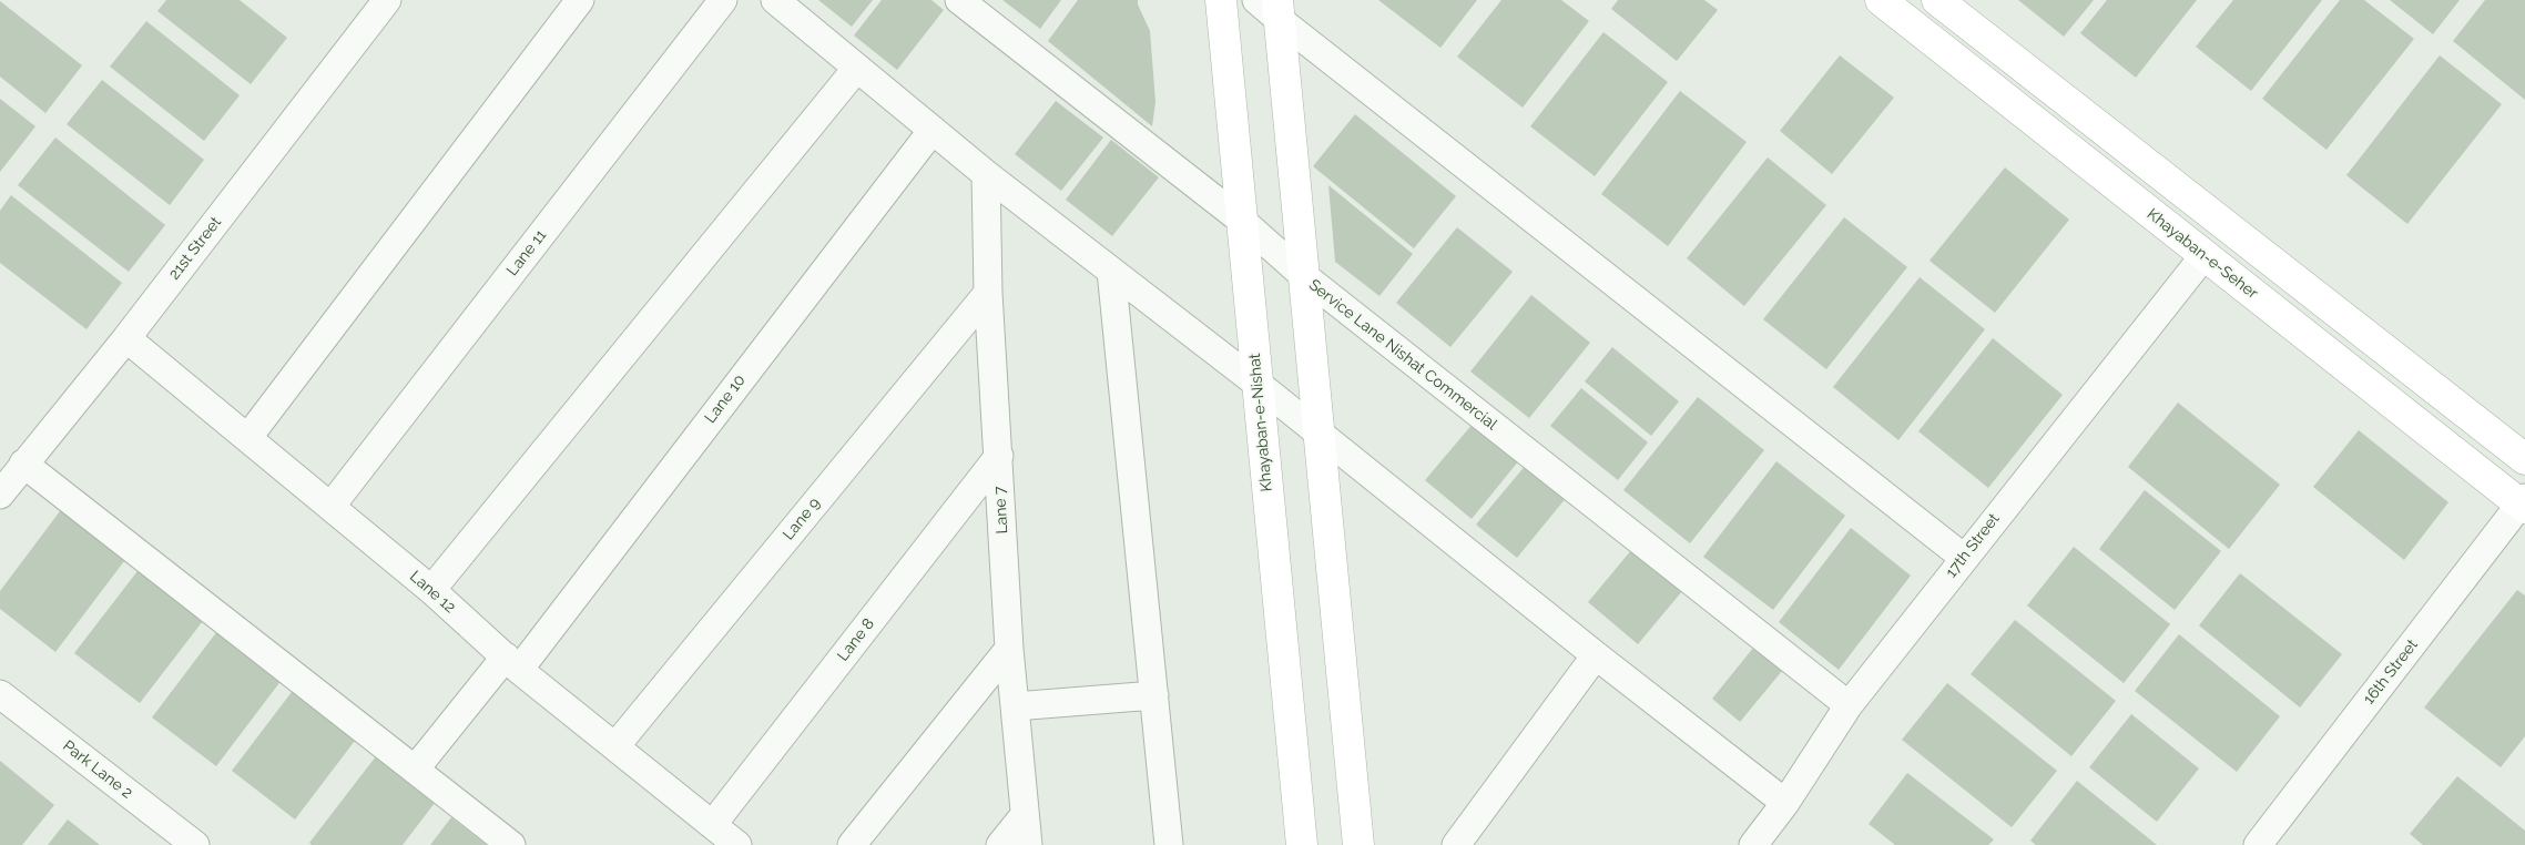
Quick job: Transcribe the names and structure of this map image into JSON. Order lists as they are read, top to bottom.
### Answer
{
  "streets": {
    "street": [
      "21st Street",
      "Lane 11",
      "Khayaban-e-Seher",
      "Service Lane Nishat Commercial",
      "Lane 10",
      "Khayaban-e-Nishat",
      "Lane 7",
      "Lane 9",
      "17th Street",
      "Lane 12",
      "Lane 8",
      "16th Street",
      "Park Lane 2"
    ]
  },
  "crossings": [
    ["21st Street", "Lane 12"],
    ["Lane 11", "Lane 12"],
    ["Khayaban-e-Seher", "17th Street"],
    ["Khayaban-e-Seher", "16th Street"],
    ["Service Lane Nishat Commercial", "Khayaban-e-Nishat"],
    ["Service Lane Nishat Commercial", "17th Street"],
    ["Lane 10", "Lane 12"],
    ["Lane 7", "Lane 9"],
    ["Lane 7", "Lane 8"],
    ["Lane 9", "Lane 12"],
    ["Lane 12", "Lane 8"]
  ]
}
